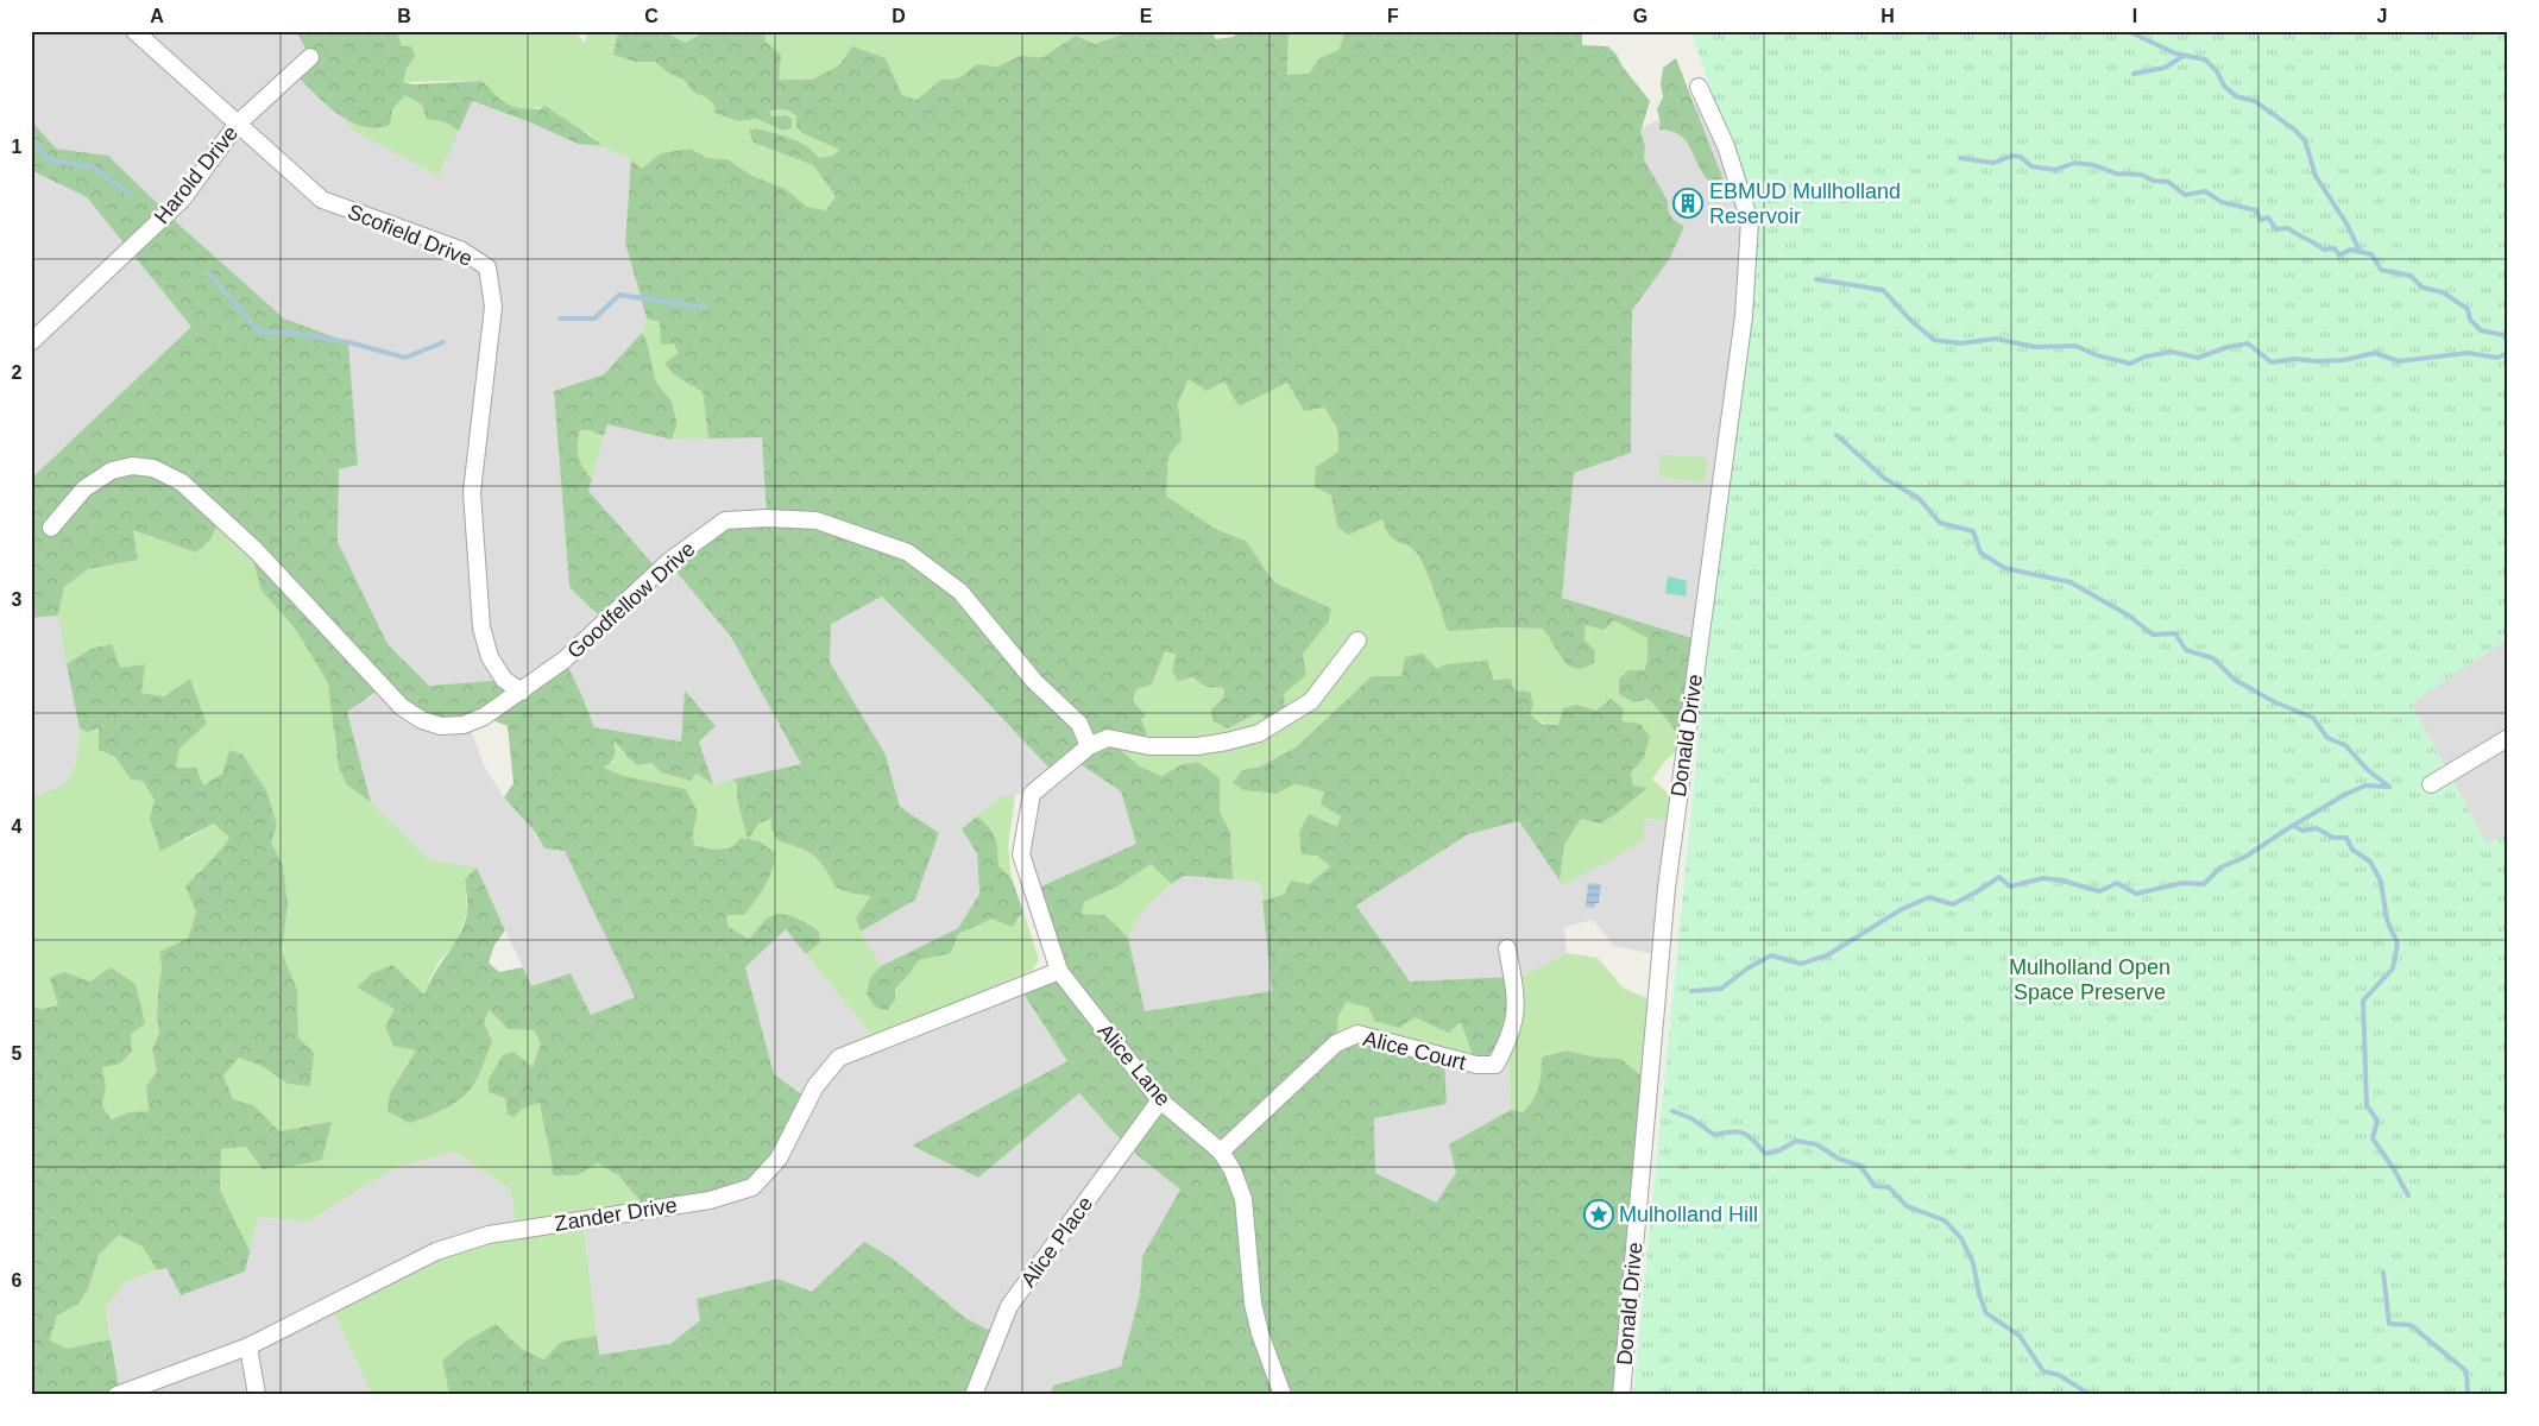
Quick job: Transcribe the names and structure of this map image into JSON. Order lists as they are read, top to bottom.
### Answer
{
  "streets": {
    "street": [
      "Harold Drive",
      "Scofield Drive",
      "Goodfellow Drive",
      "Donald Drive",
      "Alice Court",
      "Alice Lane",
      "Zander Drive",
      "Alice Place"
    ]
  },
  "crossings": [
    ["Harold Drive", "Scofield Drive"],
    ["Scofield Drive", "Goodfellow Drive"],
    ["Goodfellow Drive", "Alice Lane"],
    ["Alice Court", "Alice Lane"],
    ["Alice Lane", "Zander Drive"],
    ["Alice Lane", "Alice Place"]
  ],
  "parks": ["Mulholland Open Space Preserve"],
  "places": {
    "building": ["EBMUD Mullholland Reservoir"],
    "place": ["Mulholland Hill"]
  },
  "grid": {
    "columns": [
      "A",
      "B",
      "C",
      "D",
      "E",
      "F",
      "G",
      "H",
      "I",
      "J"
    ],
    "rows": [
      "1",
      "2",
      "3",
      "4",
      "5",
      "6"
    ]
  }
}
